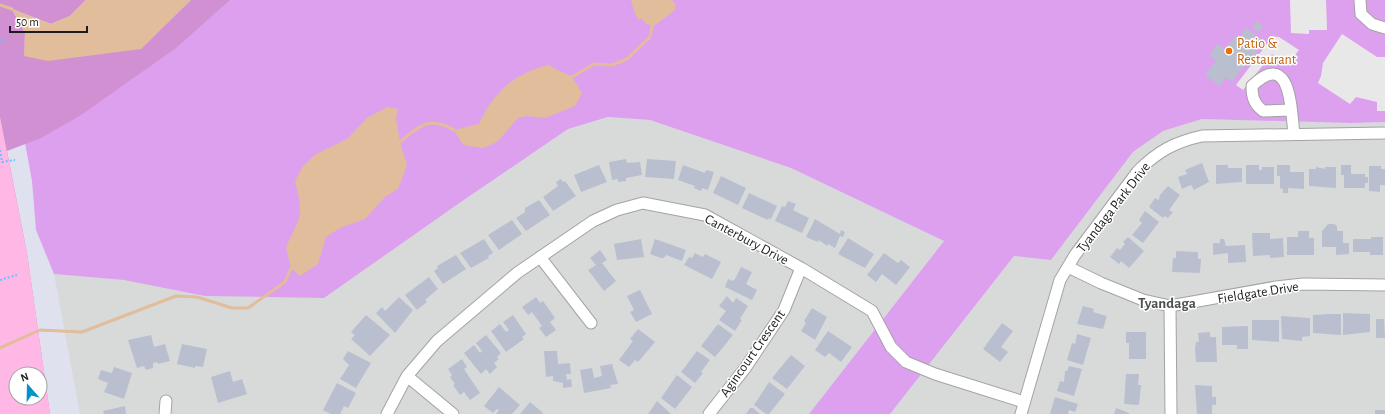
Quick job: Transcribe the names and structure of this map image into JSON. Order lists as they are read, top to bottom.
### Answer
{
  "streets": {
    "street": [
      "Tyandaga Park Drive",
      "Canterbury Drive",
      "Fieldgate Drive",
      "Agincourt Crescent"
    ]
  },
  "crossings": [
    ["Tyandaga Park Drive", "Canterbury Drive"],
    ["Tyandaga Park Drive", "Fieldgate Drive"],
    ["Canterbury Drive", "Agincourt Crescent"]
  ],
  "districts": ["Tyandaga"],
  "places": ["Patio & Restaurant"],
  "scale_bar": "50 m",
  "north": "top"
}
